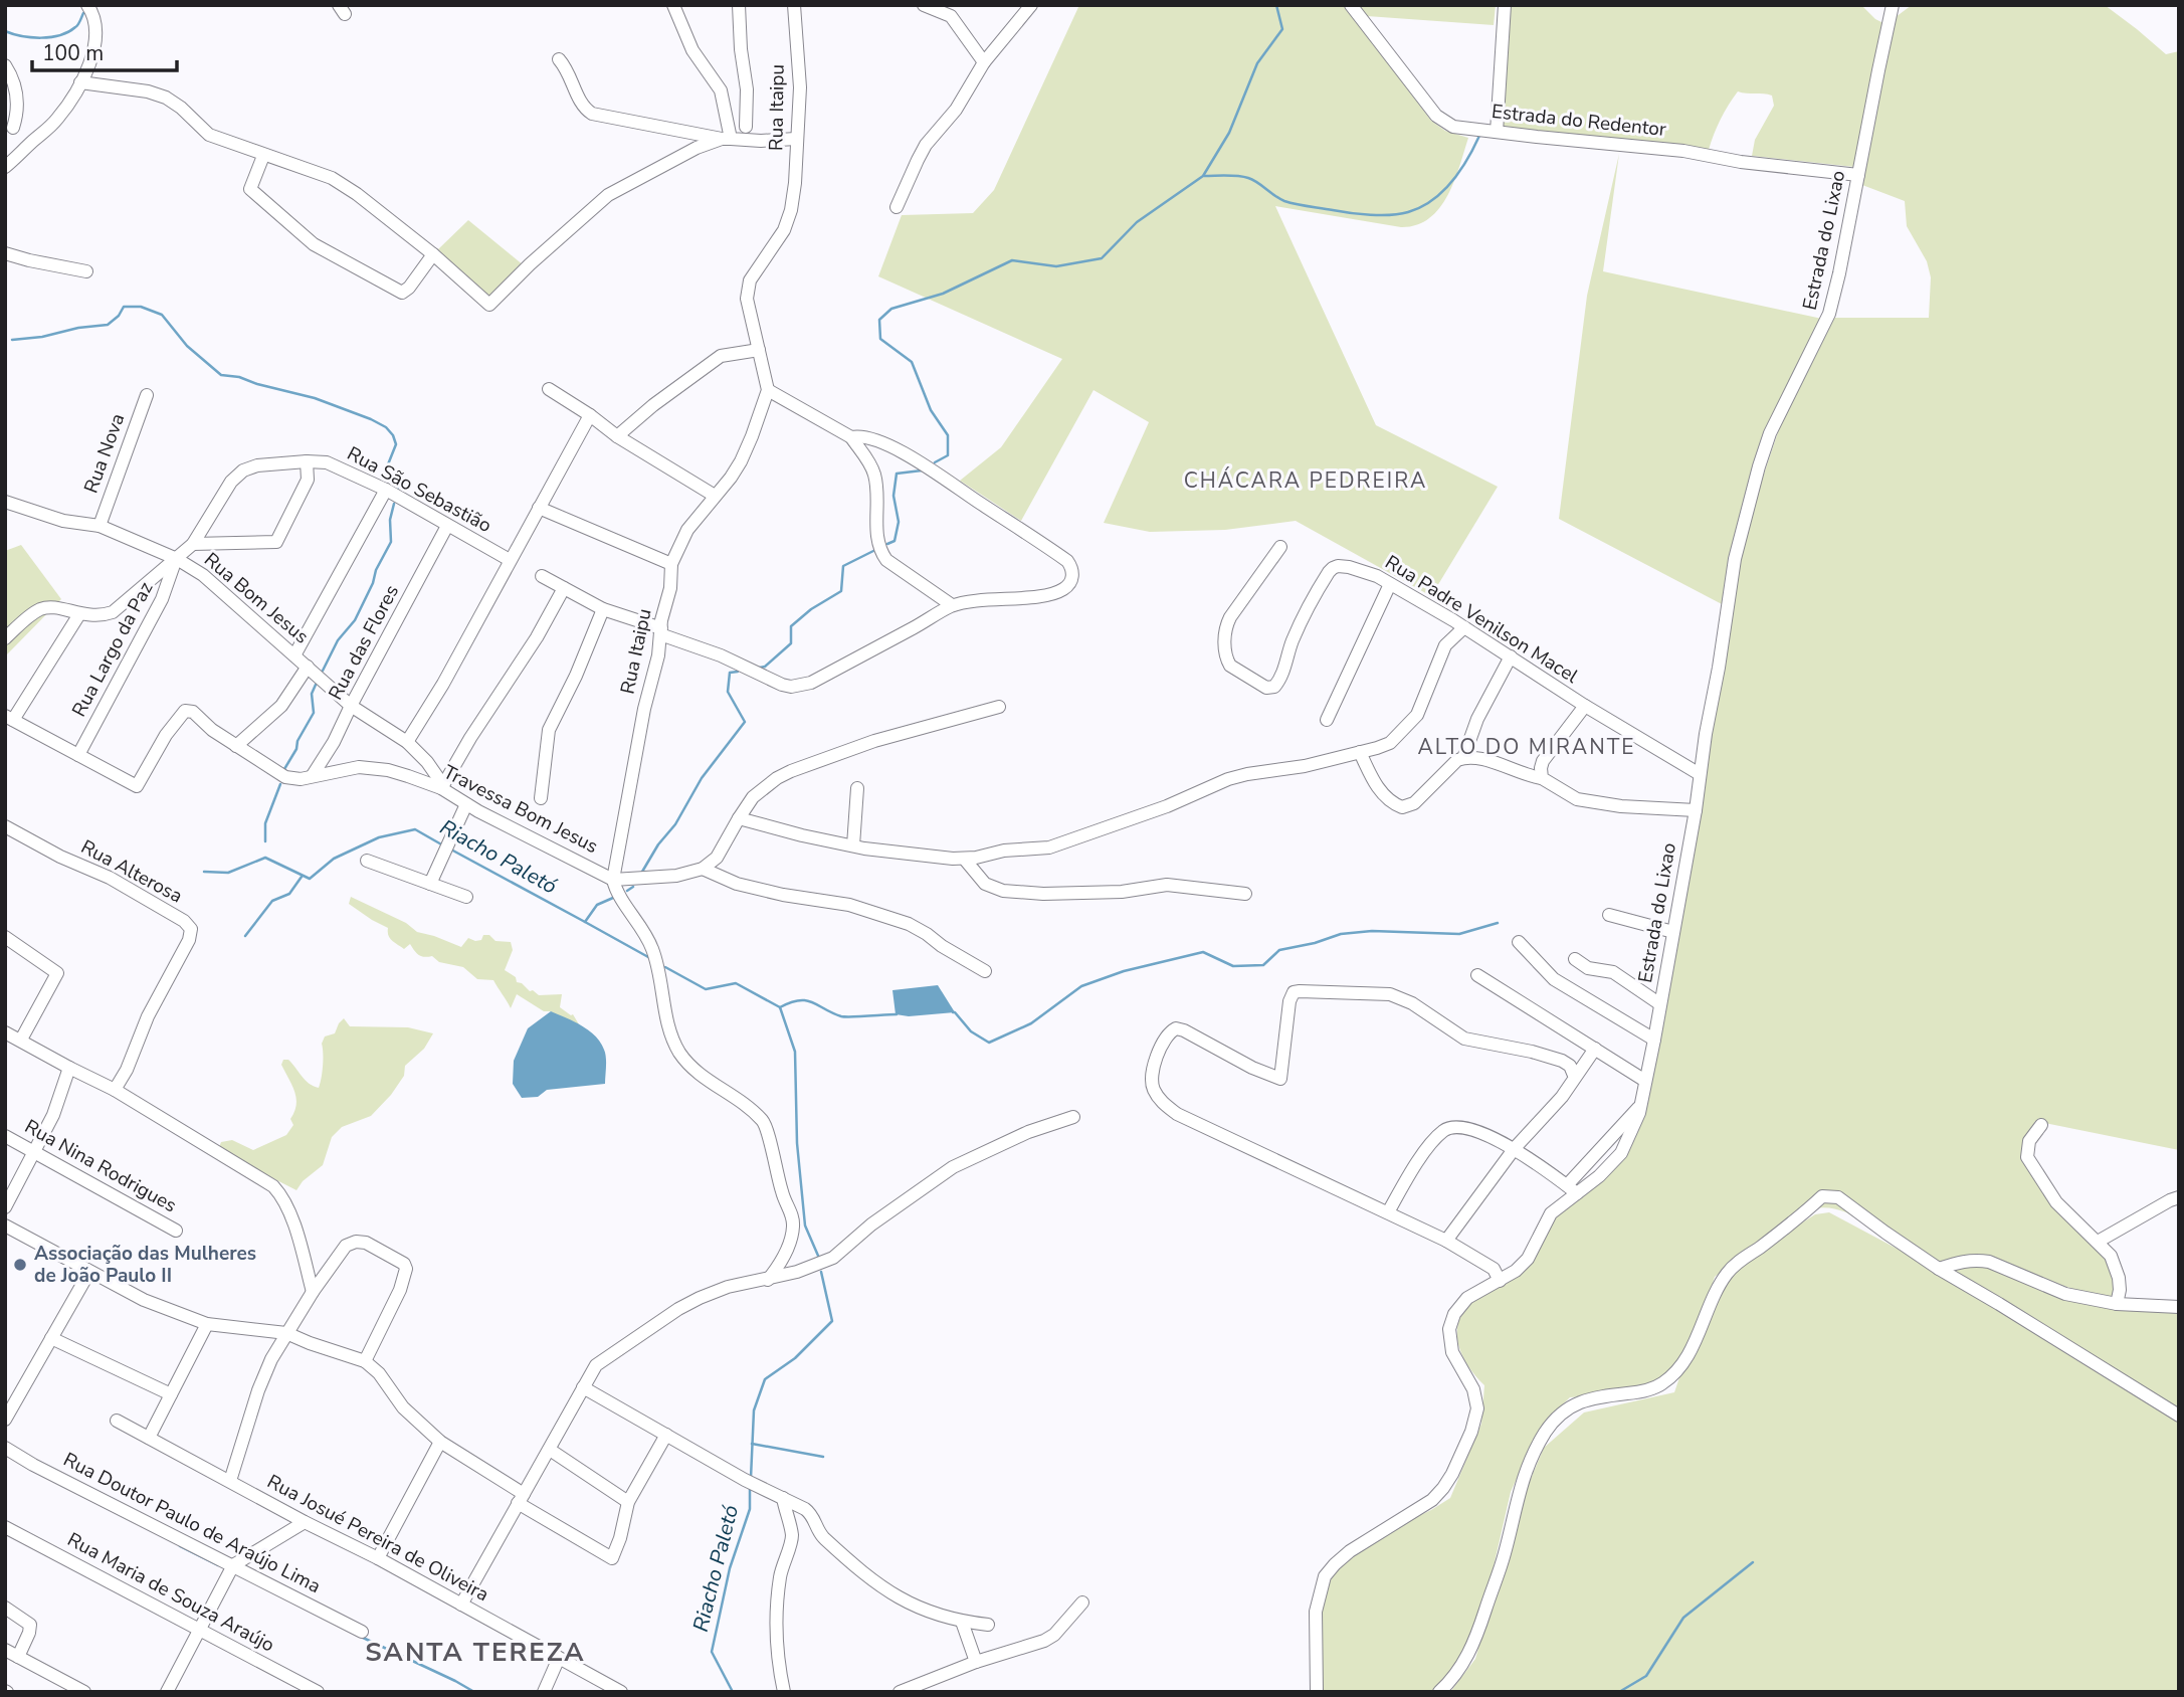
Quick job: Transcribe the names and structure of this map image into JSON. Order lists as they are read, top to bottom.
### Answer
{
  "streets": {
    "street": [
      "Rua Itaipu",
      "Estrada do Redentor",
      "Estrada do Lixao",
      "Rua Nova",
      "Rua São Sebastião",
      "Rua Bom Jesus",
      "Rua Padre Venilson Macel",
      "Rua das Flores",
      "Rua Largo da Paz",
      "Travessa Bom Jesus",
      "Rua Alterosa",
      "Rua Nina Rodrigues",
      "Rua Doutor Paulo de Araújo Lima",
      "Rua Josué Pereira de Oliveira",
      "Rua Maria de Souza Araújo"
    ]
  },
  "crossings": [
    ["Rua Itaipu", "Travessa Bom Jesus"],
    ["Estrada do Redentor", "Estrada do Lixao"],
    ["Estrada do Lixao", "Rua Padre Venilson Macel"],
    ["Rua Nova", "Rua Bom Jesus"],
    ["Rua São Sebastião", "Rua Bom Jesus"],
    ["Rua São Sebastião", "Rua das Flores"],
    ["Rua São Sebastião", "Rua Largo da Paz"],
    ["Rua Bom Jesus", "Rua das Flores"],
    ["Rua Bom Jesus", "Rua Largo da Paz"],
    ["Rua Bom Jesus", "Travessa Bom Jesus"],
    ["Rua das Flores", "Travessa Bom Jesus"],
    ["Rua Largo da Paz", "Travessa Bom Jesus"]
  ],
  "districts": ["CHÁCARA PEDREIRA", "ALTO DO MIRANTE", "SANTA TEREZA"],
  "water": ["Riacho Paletó"],
  "places": ["Associação das Mulheres de João Paulo II"],
  "scale_bar": "100 m"
}
